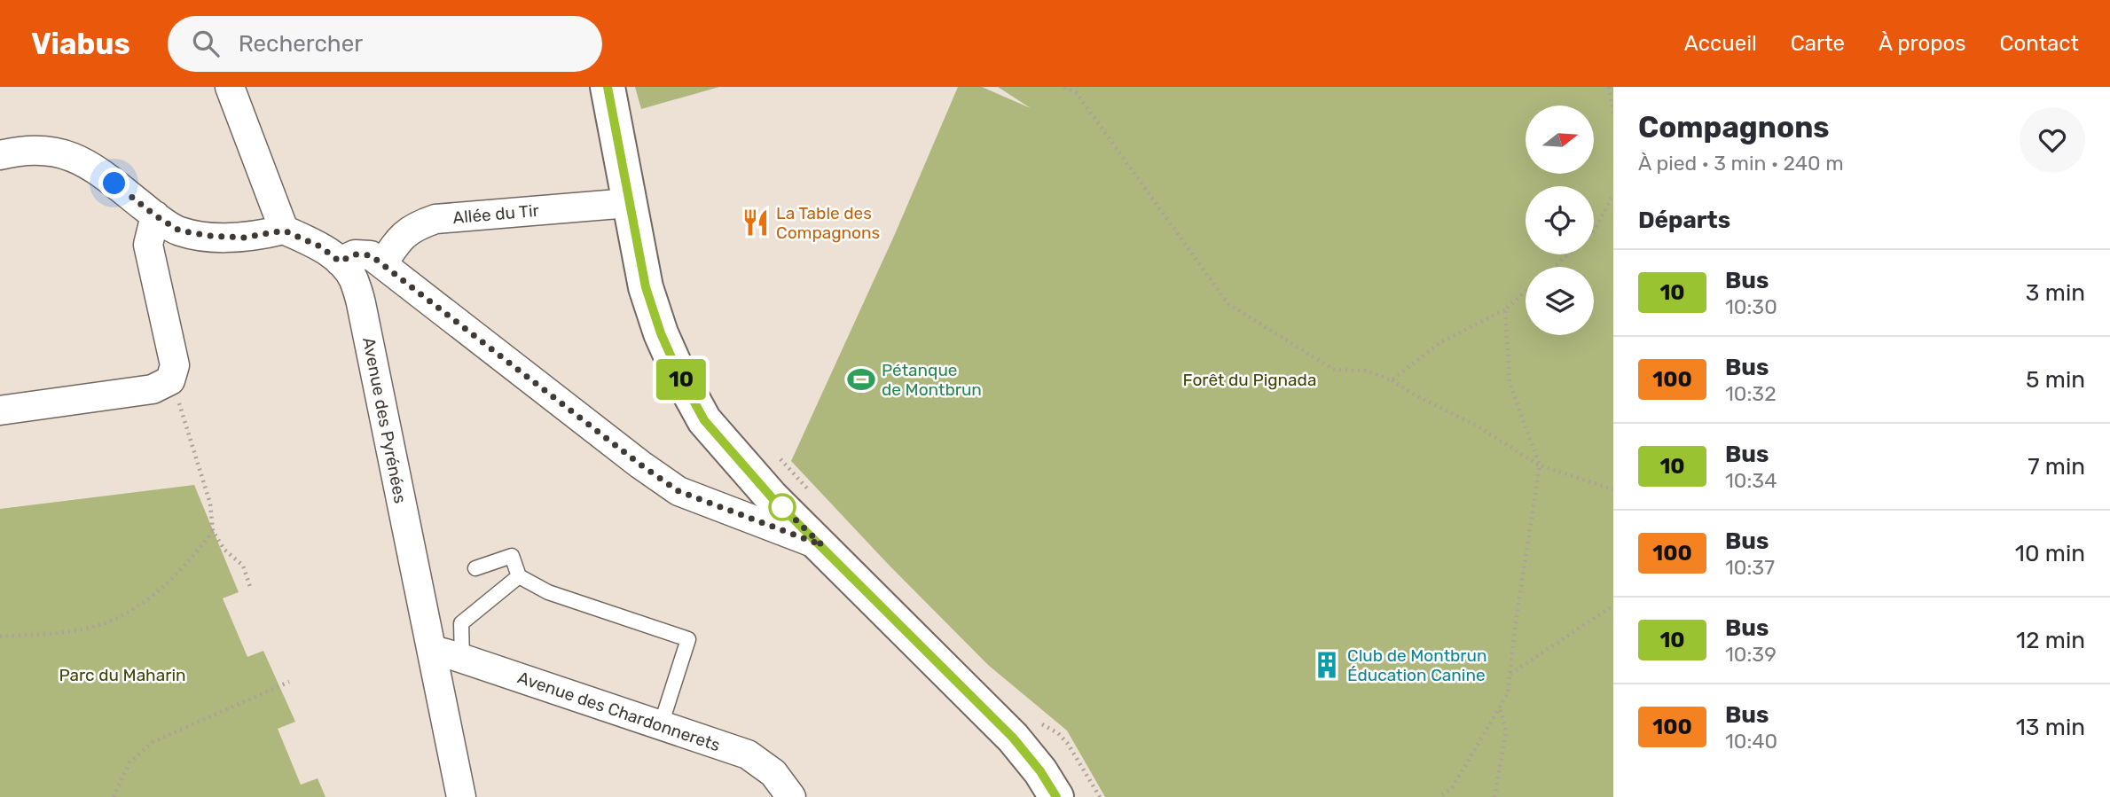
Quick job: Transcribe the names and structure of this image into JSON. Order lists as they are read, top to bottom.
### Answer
{
  "streets": {
    "street": ["Allée du Tir", "Avenue des Pyrénées", "Avenue des Chardonnerets"]
  },
  "crossings": [
    ["Avenue des Pyrénées", "Avenue des Chardonnerets"]
  ],
  "parks": ["Forêt du Pignada", "Parc du Maharin"],
  "places": {
    "restaurant": ["La Table des Compagnons"],
    "sports": ["Pétanque de Montbrun"],
    "building": ["Club de Montbrun Éducation Canine"]
  },
  "lines": ["bus line 10"],
  "north": "right",
  "page": {
    "header": "Viabus",
    "search": "Rechercher",
    "nav": [
      "Accueil",
      "Carte",
      "À propos",
      "Contact"
    ],
    "on_map": "10",
    "heading": [
      ["Compagnons", "À pied · 3 min · 240 m"],
      "Départs"
    ],
    "list": [
      {
        "mark": "10",
        "name": "Bus",
        "note": "10:30",
        "value": "3 min"
      },
      {
        "mark": "100",
        "name": "Bus",
        "note": "10:32",
        "value": "5 min"
      },
      {
        "mark": "10",
        "name": "Bus",
        "note": "10:34",
        "value": "7 min"
      },
      {
        "mark": "100",
        "name": "Bus",
        "note": "10:37",
        "value": "10 min"
      },
      {
        "mark": "10",
        "name": "Bus",
        "note": "10:39",
        "value": "12 min"
      },
      {
        "mark": "100",
        "name": "Bus",
        "note": "10:40",
        "value": "13 min"
      }
    ]
  }
}
